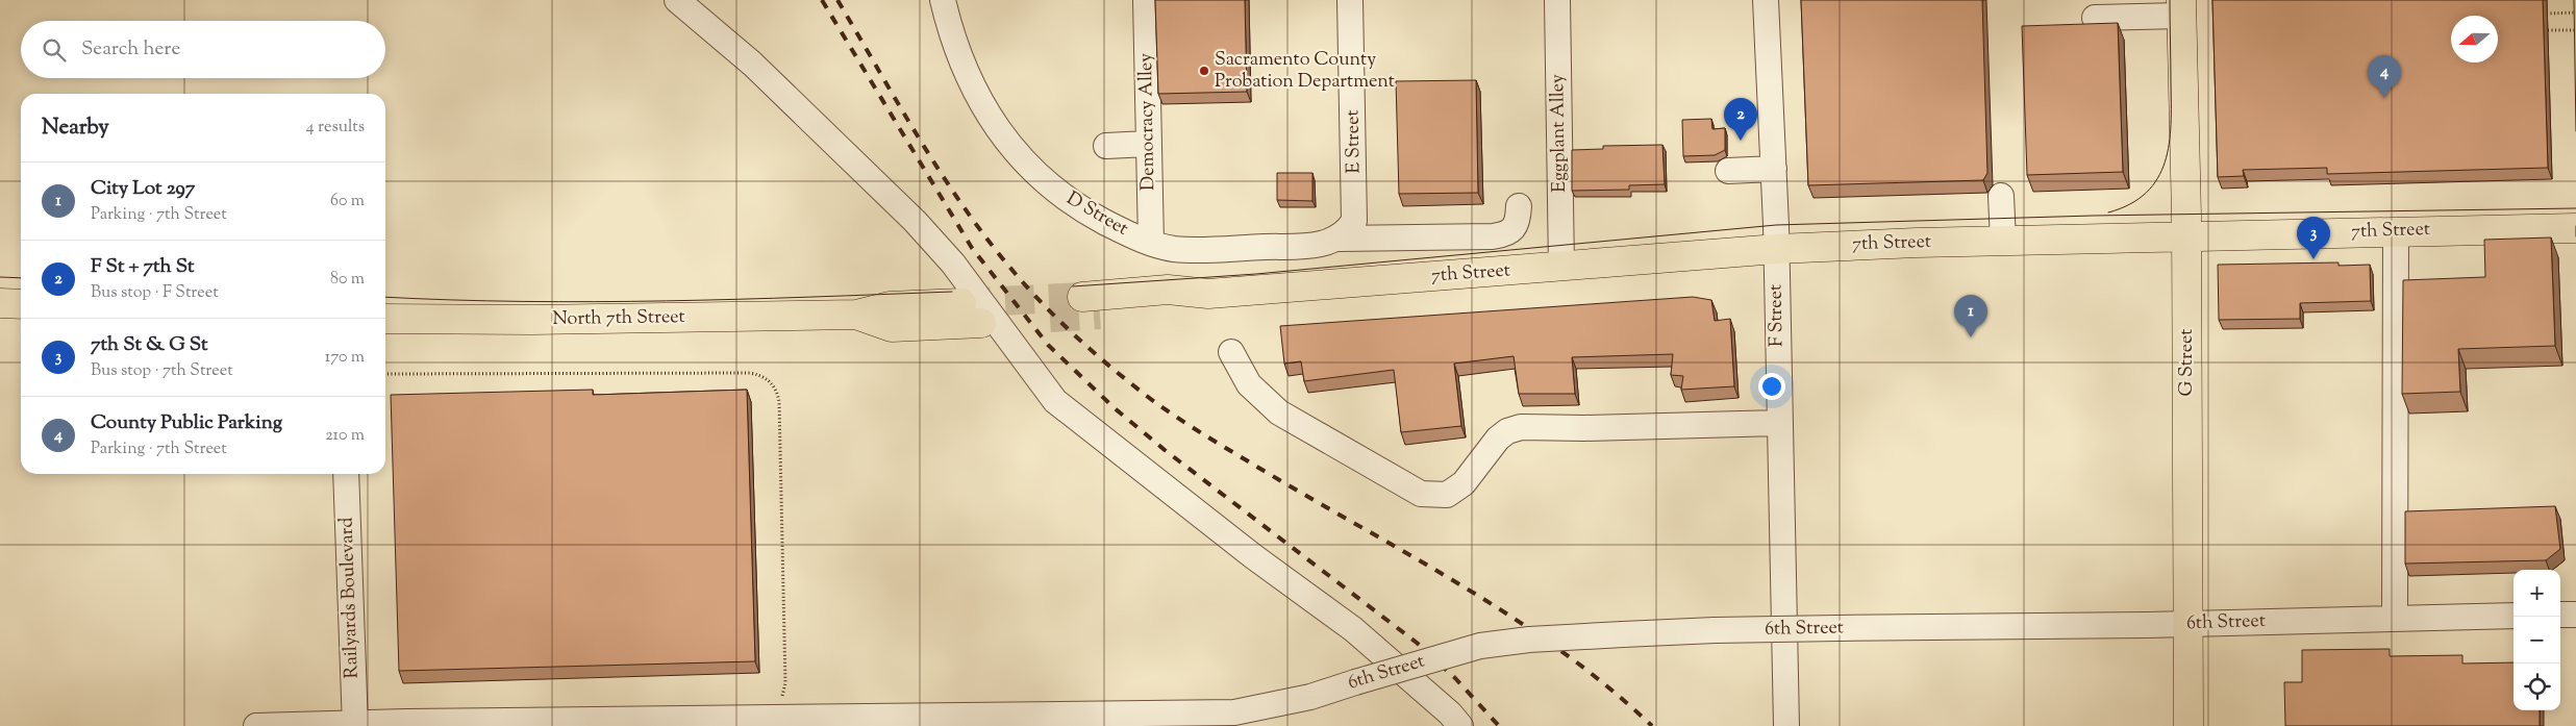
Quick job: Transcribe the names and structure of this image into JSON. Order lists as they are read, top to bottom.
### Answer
{
  "streets": {
    "main road": ["7th Street", "North 7th Street", "G Street"],
    "street": [
      "Democracy Alley",
      "Eggplant Alley",
      "E Street",
      "D Street",
      "F Street",
      "Railyards Boulevard",
      "6th Street"
    ]
  },
  "crossings": [
    ["Democracy Alley", "D Street"],
    ["Eggplant Alley", "7th Street"],
    ["E Street", "D Street"],
    ["7th Street", "F Street"],
    ["7th Street", "G Street"],
    ["G Street", "6th Street"],
    ["Railyards Boulevard", "6th Street"]
  ],
  "places": ["Sacramento County Probation Department"],
  "north": "left",
  "page": {
    "search": "Search here",
    "pins": [
      "4",
      "2",
      "3",
      "1"
    ],
    "heading": ["Nearby", "4 results"],
    "list": [
      {
        "mark": "1",
        "name": "City Lot 297",
        "note": "Parking · 7th Street",
        "value": "60 m"
      },
      {
        "mark": "2",
        "name": "F St + 7th St",
        "note": "Bus stop · F Street",
        "value": "80 m"
      },
      {
        "mark": "3",
        "name": "7th St & G St",
        "note": "Bus stop · 7th Street",
        "value": "170 m"
      },
      {
        "mark": "4",
        "name": "County Public Parking",
        "note": "Parking · 7th Street",
        "value": "210 m"
      }
    ],
    "map_buttons": ["+", "−"]
  }
}
